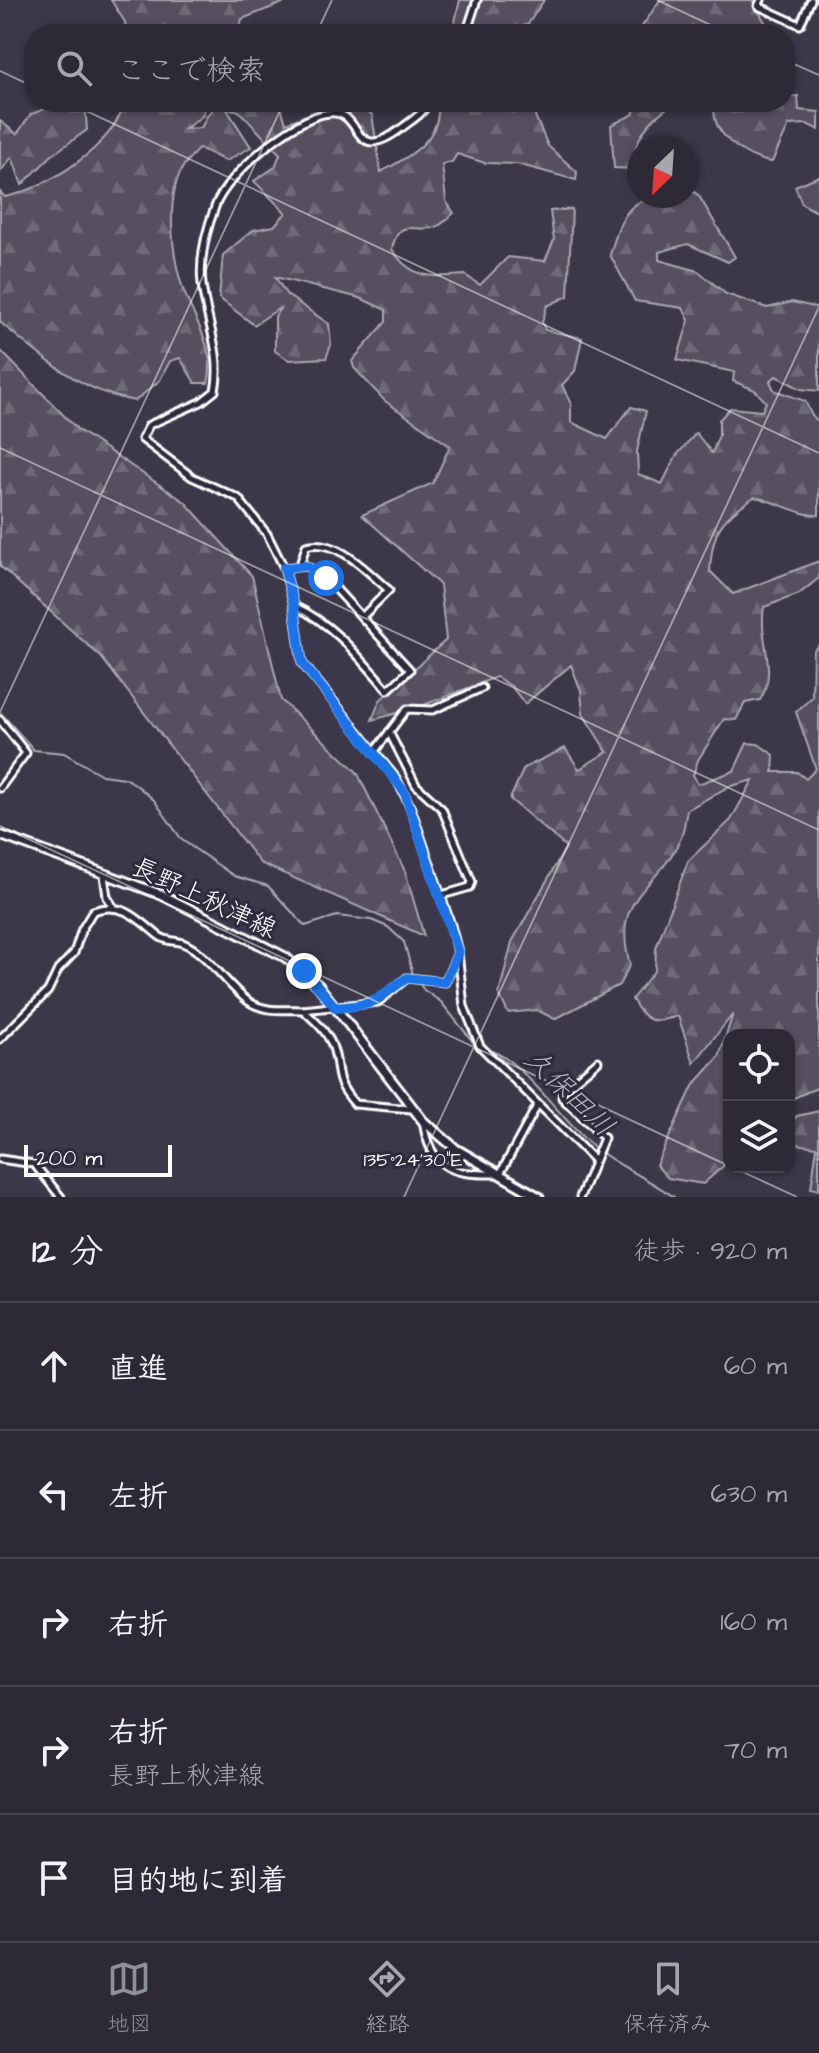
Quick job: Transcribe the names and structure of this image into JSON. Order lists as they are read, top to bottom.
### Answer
{
  "streets": {
    "main road": ["長野上秋津線"]
  },
  "water": ["久保田川"],
  "scale_bar": "200 m",
  "north": "bottom left",
  "page": {
    "search": "ここで検索",
    "scale": "200 m",
    "heading": ["12 分", "徒歩 · 920 m"],
    "list": [
      ["直進", "60 m"],
      ["左折", "630 m"],
      ["右折", "160 m"],
      ["右折", "長野上秋津線", "70 m"],
      "目的地に到着"
    ],
    "nav": ["地図", "経路", "保存済み"]
  },
  "coordinates": ["135°24'30\"E"]
}
